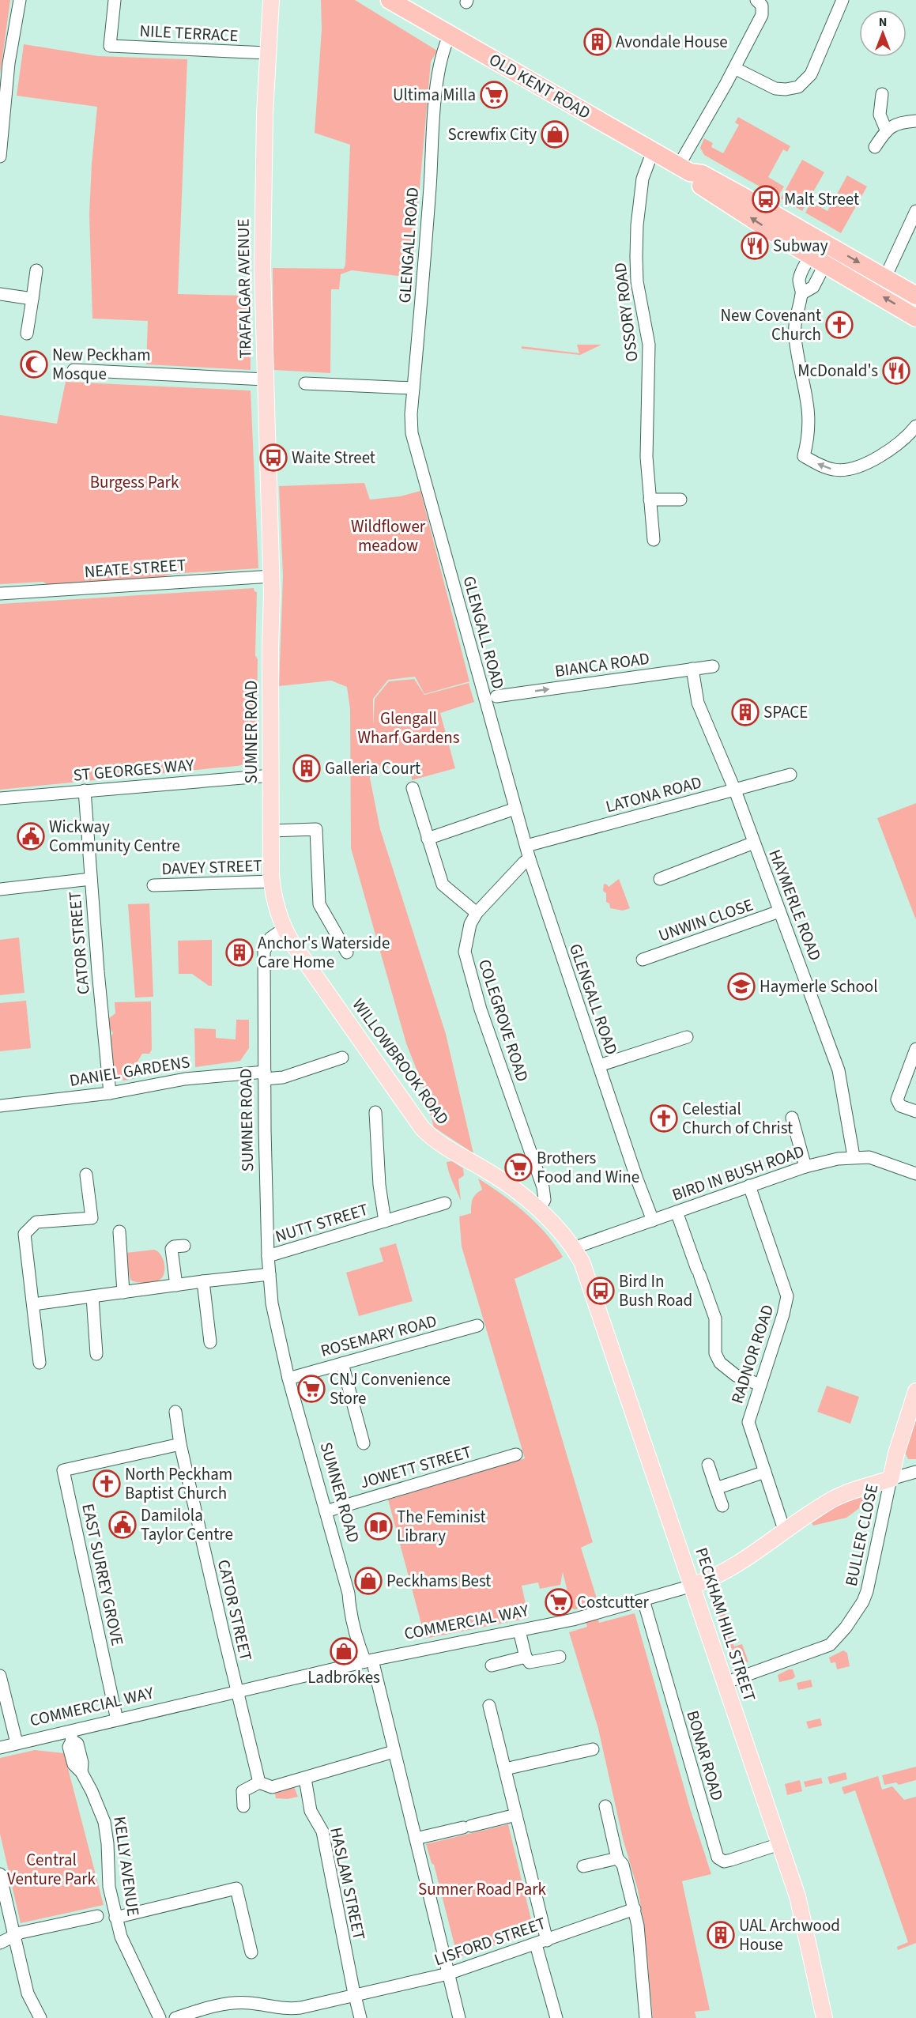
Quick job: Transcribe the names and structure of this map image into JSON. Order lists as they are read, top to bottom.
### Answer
{
  "streets": {
    "highway": ["OLD KENT ROAD"],
    "main road": [
      "TRAFALGAR AVENUE",
      "SUMNER ROAD",
      "WILLOWBROOK ROAD",
      "COMMERCIAL WAY",
      "PECKHAM HILL STREET"
    ],
    "street": [
      "NILE TERRACE",
      "GLENGALL ROAD",
      "OSSORY ROAD",
      "NEATE STREET",
      "BIANCA ROAD",
      "ST GEORGES WAY",
      "LATONA ROAD",
      "DAVEY STREET",
      "HAYMERLE ROAD",
      "UNWIN CLOSE",
      "CATOR STREET",
      "COLEGROVE ROAD",
      "DANIEL GARDENS",
      "BIRD IN BUSH ROAD",
      "NUTT STREET",
      "ROSEMARY ROAD",
      "RADNOR ROAD",
      "JOWETT STREET",
      "BULLER CLOSE",
      "EAST SURREY GROVE",
      "BONAR ROAD",
      "KELLY AVENUE",
      "HASLAM STREET",
      "LISFORD STREET"
    ]
  },
  "crossings": [
    ["NILE TERRACE", "TRAFALGAR AVENUE"],
    ["OLD KENT ROAD", "GLENGALL ROAD"],
    ["OLD KENT ROAD", "OSSORY ROAD"],
    ["GLENGALL ROAD", "LATONA ROAD"],
    ["GLENGALL ROAD", "COLEGROVE ROAD"],
    ["GLENGALL ROAD", "BIRD IN BUSH ROAD"],
    ["TRAFALGAR AVENUE", "NEATE STREET"],
    ["TRAFALGAR AVENUE", "SUMNER ROAD"],
    ["NEATE STREET", "SUMNER ROAD"],
    ["BIANCA ROAD", "HAYMERLE ROAD"],
    ["SUMNER ROAD", "ST GEORGES WAY"],
    ["SUMNER ROAD", "DAVEY STREET"],
    ["SUMNER ROAD", "WILLOWBROOK ROAD"],
    ["SUMNER ROAD", "DANIEL GARDENS"],
    ["SUMNER ROAD", "NUTT STREET"],
    ["SUMNER ROAD", "ROSEMARY ROAD"],
    ["SUMNER ROAD", "JOWETT STREET"],
    ["SUMNER ROAD", "COMMERCIAL WAY"],
    ["SUMNER ROAD", "LISFORD STREET"],
    ["ST GEORGES WAY", "CATOR STREET"],
    ["LATONA ROAD", "HAYMERLE ROAD"],
    ["HAYMERLE ROAD", "UNWIN CLOSE"],
    ["HAYMERLE ROAD", "BIRD IN BUSH ROAD"],
    ["CATOR STREET", "DANIEL GARDENS"],
    ["CATOR STREET", "EAST SURREY GROVE"],
    ["CATOR STREET", "COMMERCIAL WAY"],
    ["COLEGROVE ROAD", "WILLOWBROOK ROAD"],
    ["WILLOWBROOK ROAD", "BIRD IN BUSH ROAD"],
    ["WILLOWBROOK ROAD", "PECKHAM HILL STREET"],
    ["BIRD IN BUSH ROAD", "RADNOR ROAD"],
    ["BIRD IN BUSH ROAD", "PECKHAM HILL STREET"],
    ["RADNOR ROAD", "COMMERCIAL WAY"],
    ["BULLER CLOSE", "COMMERCIAL WAY"],
    ["BULLER CLOSE", "PECKHAM HILL STREET"],
    ["EAST SURREY GROVE", "COMMERCIAL WAY"],
    ["COMMERCIAL WAY", "PECKHAM HILL STREET"],
    ["COMMERCIAL WAY", "BONAR ROAD"],
    ["COMMERCIAL WAY", "KELLY AVENUE"],
    ["PECKHAM HILL STREET", "BONAR ROAD"],
    ["HASLAM STREET", "LISFORD STREET"]
  ],
  "one_way": ["BIANCA ROAD"],
  "parks": [
    "Burgess Park",
    "Wildflower meadow",
    "Glengall Wharf Gardens",
    "Central Venture Park",
    "Sumner Road Park"
  ],
  "places": {
    "building": [
      "Avondale House",
      "SPACE",
      "Galleria Court",
      "Anchor's Waterside Care Home",
      "UAL Archwood House"
    ],
    "supermarket": [
      "Ultima Milla",
      "Brothers Food and Wine",
      "CNJ Convenience Store",
      "Costcutter"
    ],
    "shop": ["Screwfix City", "Peckhams Best", "Ladbrokes"],
    "bus stop": ["Malt Street", "Waite Street", "Bird In Bush Road"],
    "restaurant": ["Subway", "McDonald's"],
    "church": ["New Covenant Church", "Celestial Church of Christ", "North Peckham Baptist Church"],
    "mosque": ["New Peckham Mosque"],
    "public building": ["Wickway Community Centre", "Damilola Taylor Centre"],
    "school or university": ["Haymerle School"],
    "library": ["The Feminist Library"]
  },
  "north": "top"
}
